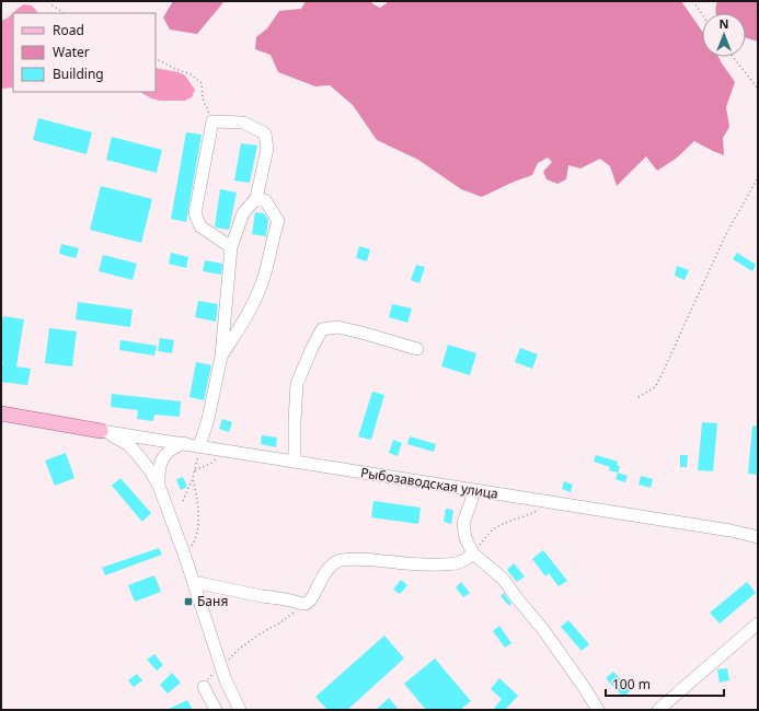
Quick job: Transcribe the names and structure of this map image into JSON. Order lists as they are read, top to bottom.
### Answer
{
  "streets": {
    "street": ["Рыбозаводская улица"]
  },
  "places": {
    "transit": ["Баня"]
  },
  "legend": ["Road", "Water", "Building"],
  "scale_bar": "100 m",
  "north": "top"
}
